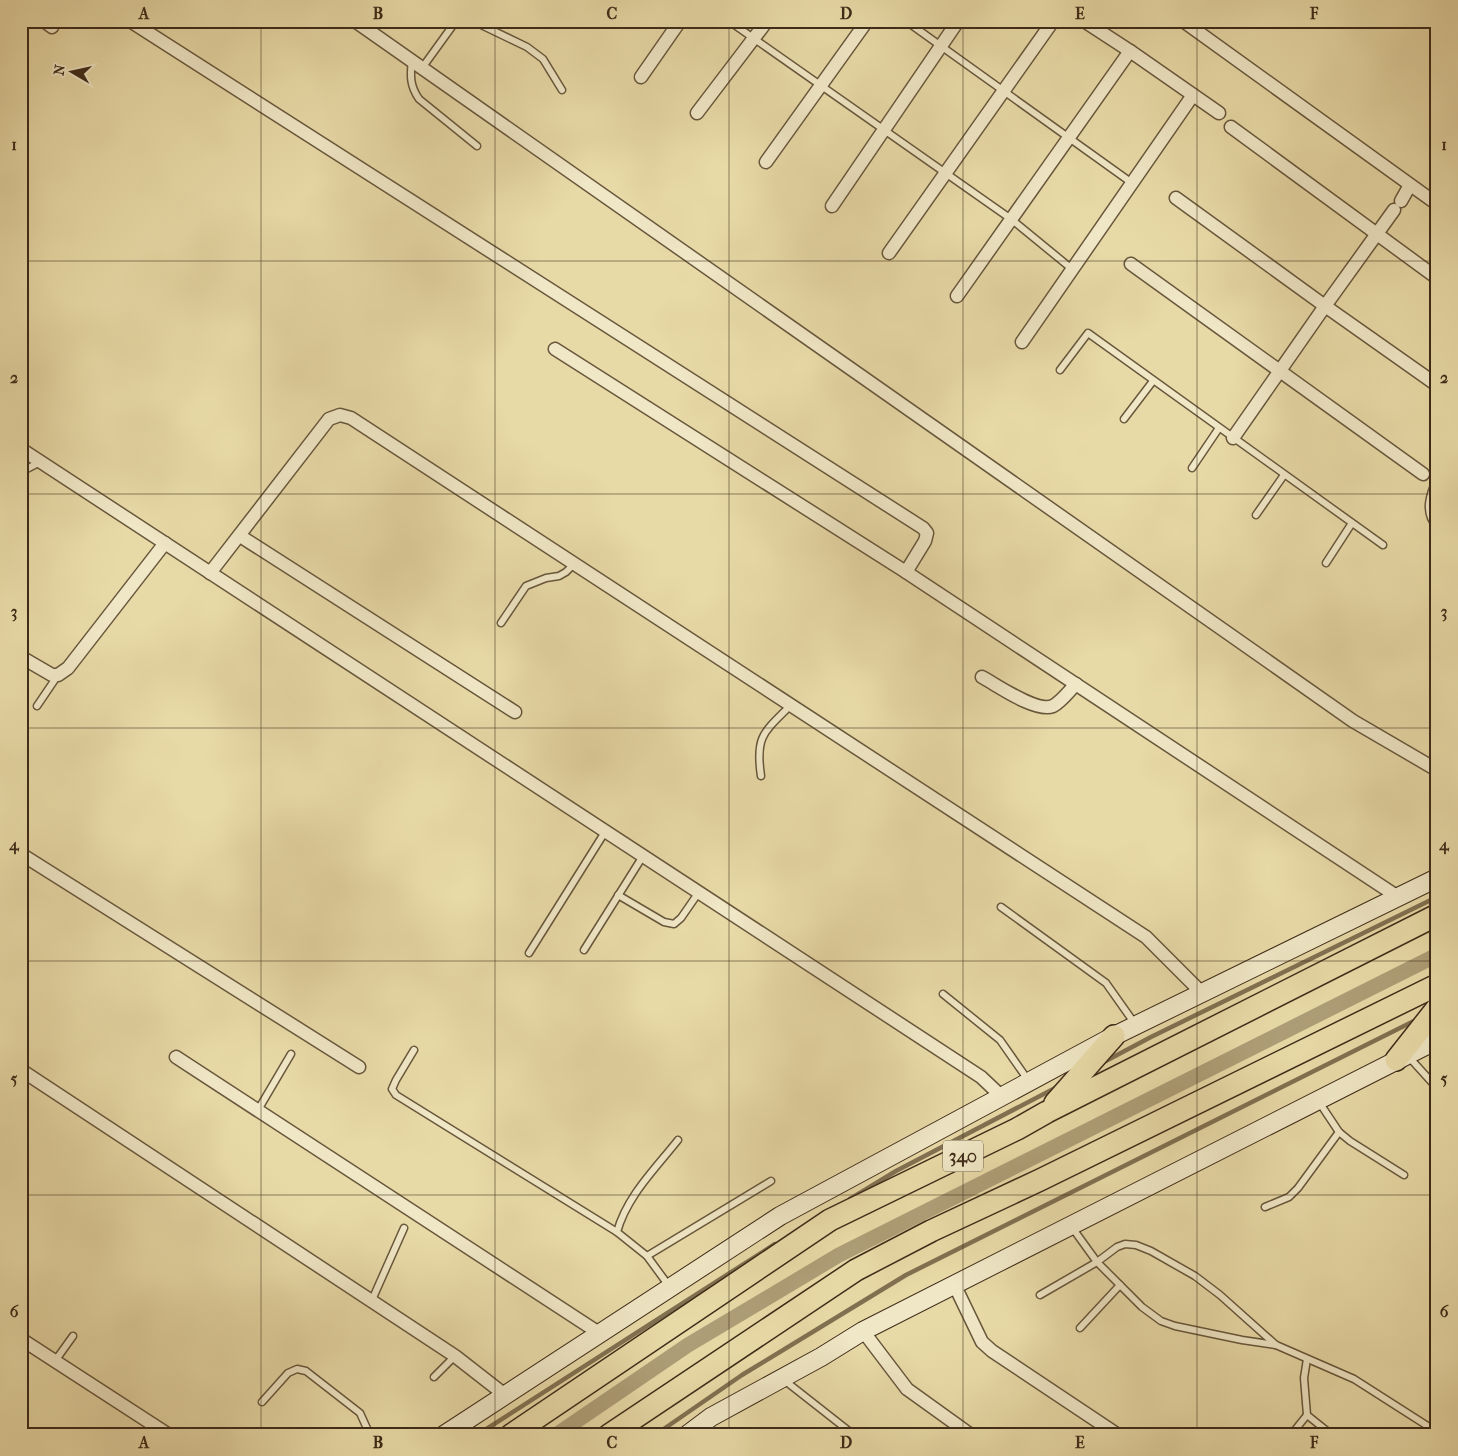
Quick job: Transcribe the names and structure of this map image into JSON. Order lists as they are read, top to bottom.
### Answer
{
  "streets": {
    "highway": ["340"]
  },
  "north": "left",
  "grid": {
    "columns": [
      "A",
      "B",
      "C",
      "D",
      "E",
      "F"
    ],
    "rows": [
      "1",
      "2",
      "3",
      "4",
      "5",
      "6"
    ]
  }
}
